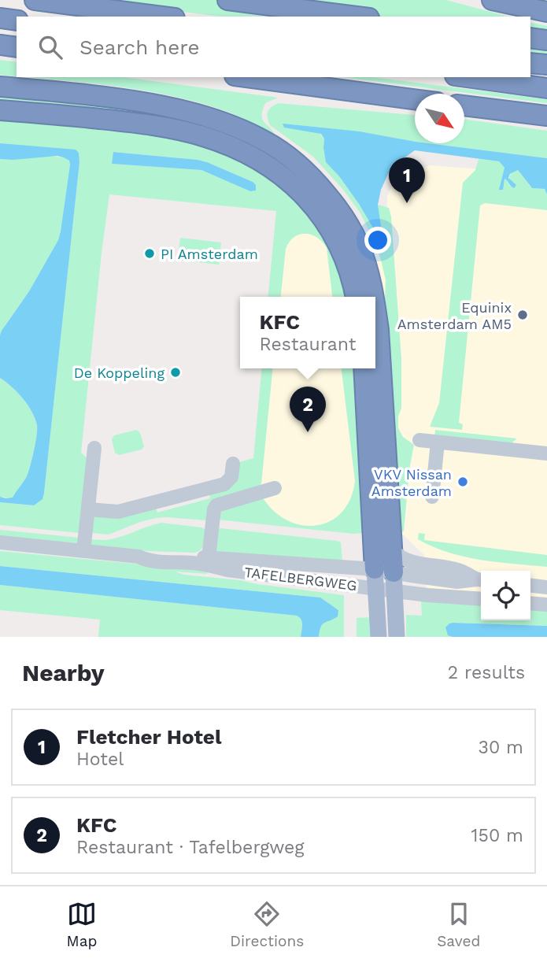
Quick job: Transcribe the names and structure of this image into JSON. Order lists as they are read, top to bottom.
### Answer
{
  "streets": {
    "street": ["TAFELBERGWEG"]
  },
  "places": [
    "PI Amsterdam",
    "Equinix Amsterdam AM5",
    "De Koppeling",
    "VKV Nissan Amsterdam"
  ],
  "north": "bottom right",
  "page": {
    "search": "Search here",
    "pins": ["1", "2"],
    "popup": ["KFC", "Restaurant"],
    "heading": ["Nearby", "2 results"],
    "list": [
      {
        "mark": "1",
        "name": "Fletcher Hotel",
        "note": "Hotel",
        "value": "30 m"
      },
      {
        "mark": "2",
        "name": "KFC",
        "note": "Restaurant · Tafelbergweg",
        "value": "150 m"
      }
    ],
    "nav": ["Map", "Directions", "Saved"]
  }
}
